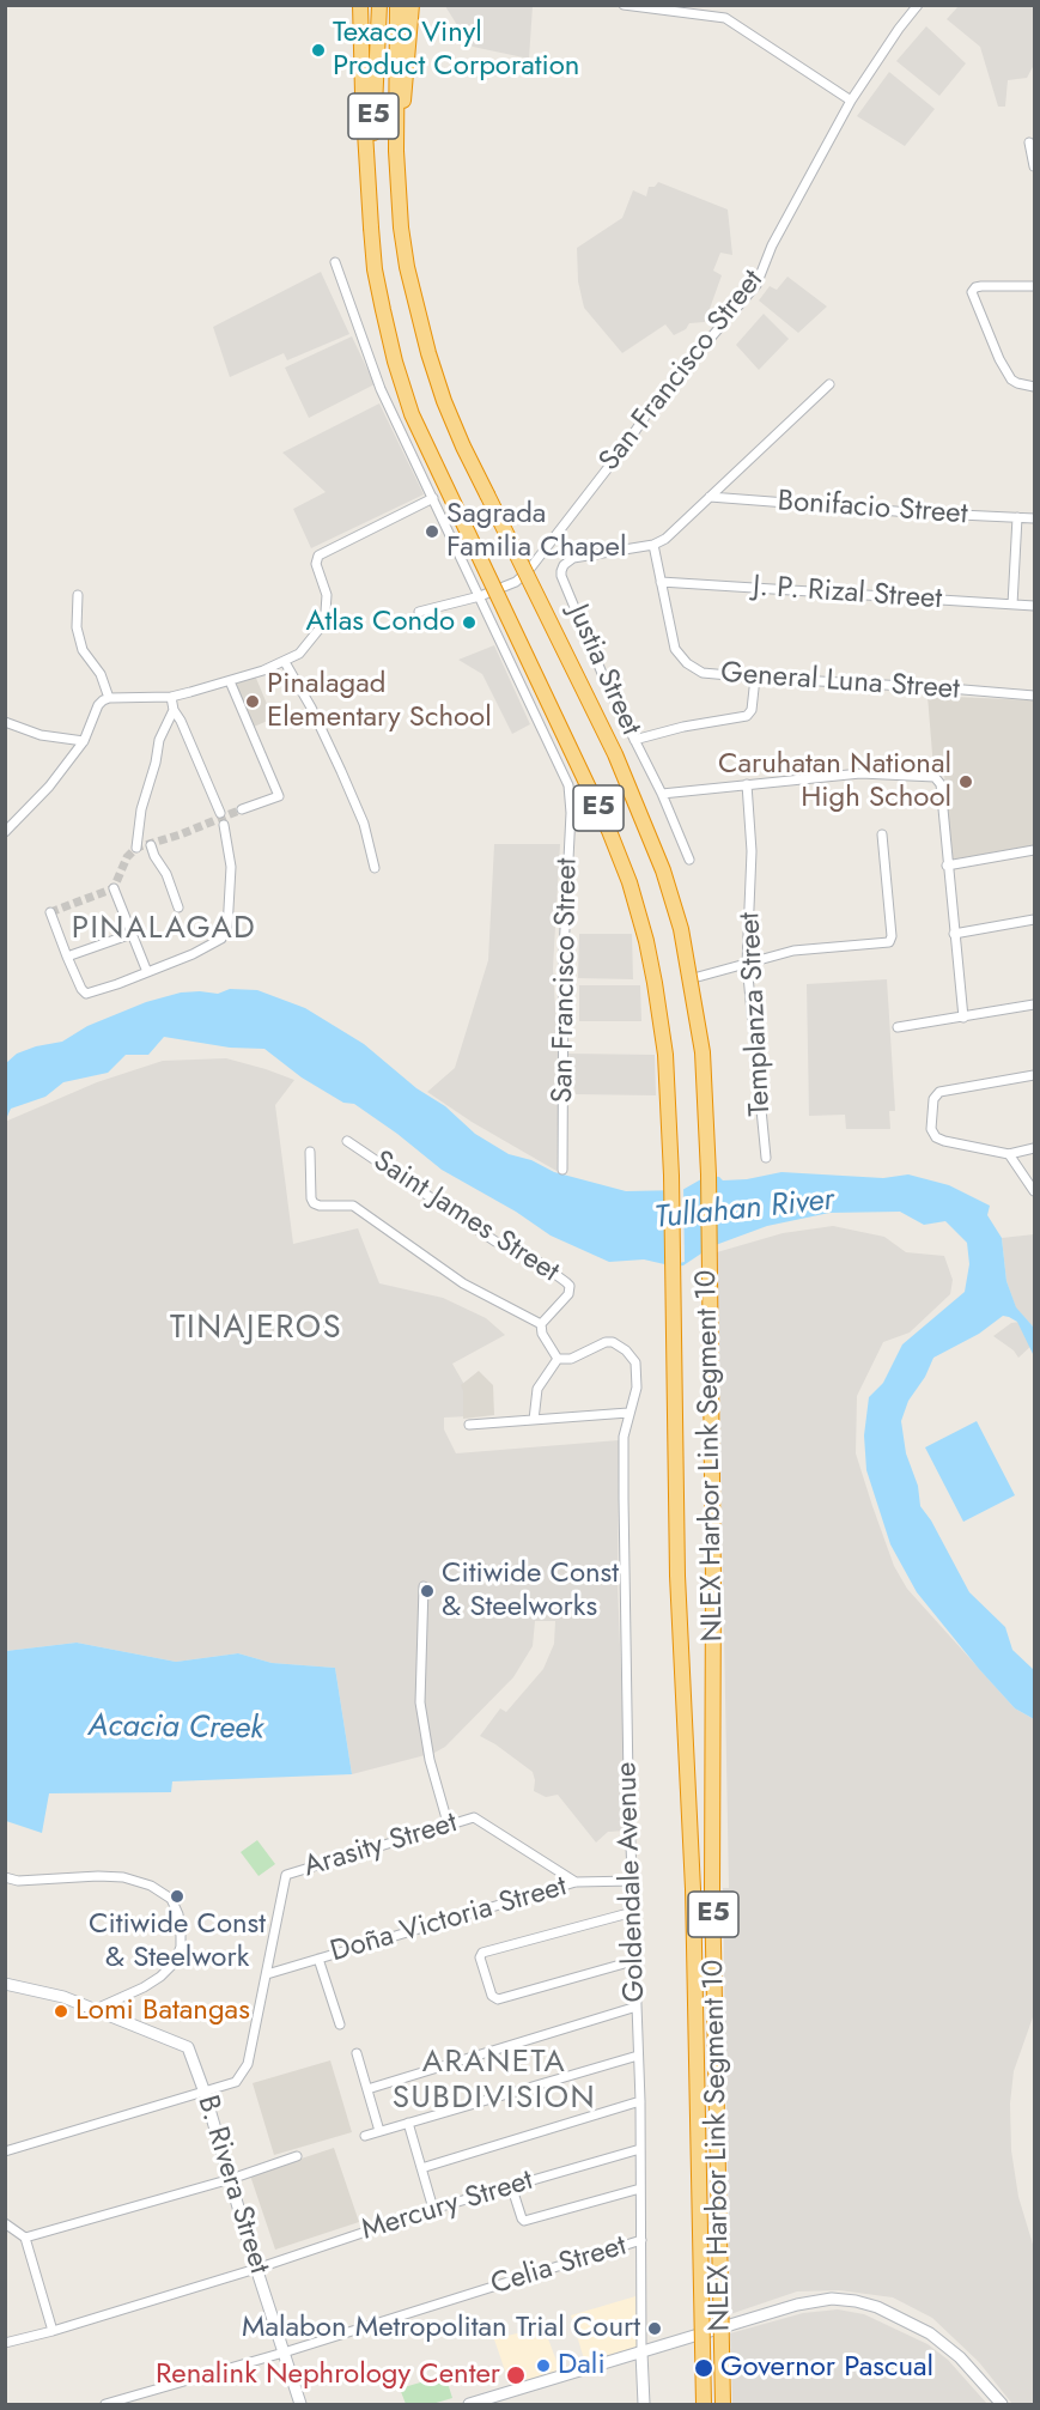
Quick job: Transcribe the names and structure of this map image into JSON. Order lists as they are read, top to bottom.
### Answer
{
  "streets": {
    "highway": ["E5", "NLEX Harbor Link Segment 10"],
    "street": [
      "San Francisco Street",
      "Bonifacio Street",
      "J. P. Rizal Street",
      "Justia Street",
      "General Luna Street",
      "Templanza Street",
      "Saint James Street",
      "Arasity Street",
      "Goldendale Avenue",
      "Doña Victoria Street",
      "B. Rivera Street",
      "Mercury Street",
      "Celia Street"
    ]
  },
  "crossings": [
    ["J. P. Rizal Street", "General Luna Street"],
    ["Justia Street", "General Luna Street"],
    ["Arasity Street", "Doña Victoria Street"],
    ["Arasity Street", "B. Rivera Street"],
    ["Goldendale Avenue", "Doña Victoria Street"],
    ["Goldendale Avenue", "Mercury Street"],
    ["Goldendale Avenue", "Celia Street"],
    ["B. Rivera Street", "Mercury Street"],
    ["B. Rivera Street", "Celia Street"]
  ],
  "districts": ["PINALAGAD", "TINAJEROS", "ARANETA SUBDIVISION"],
  "water": ["Tullahan River", "Acacia Creek"],
  "places": [
    "Texaco Vinyl Product Corporation",
    "Sagrada Familia Chapel",
    "Atlas Condo",
    "Pinalagad Elementary School",
    "Caruhatan National High School",
    "Citiwide Const & Steelworks",
    "Citiwide Const & Steelwork",
    "Lomi Batangas",
    "Malabon Metropolitan Trial Court",
    "Dali",
    "Governor Pascual",
    "Renalink Nephrology Center"
  ]
}
